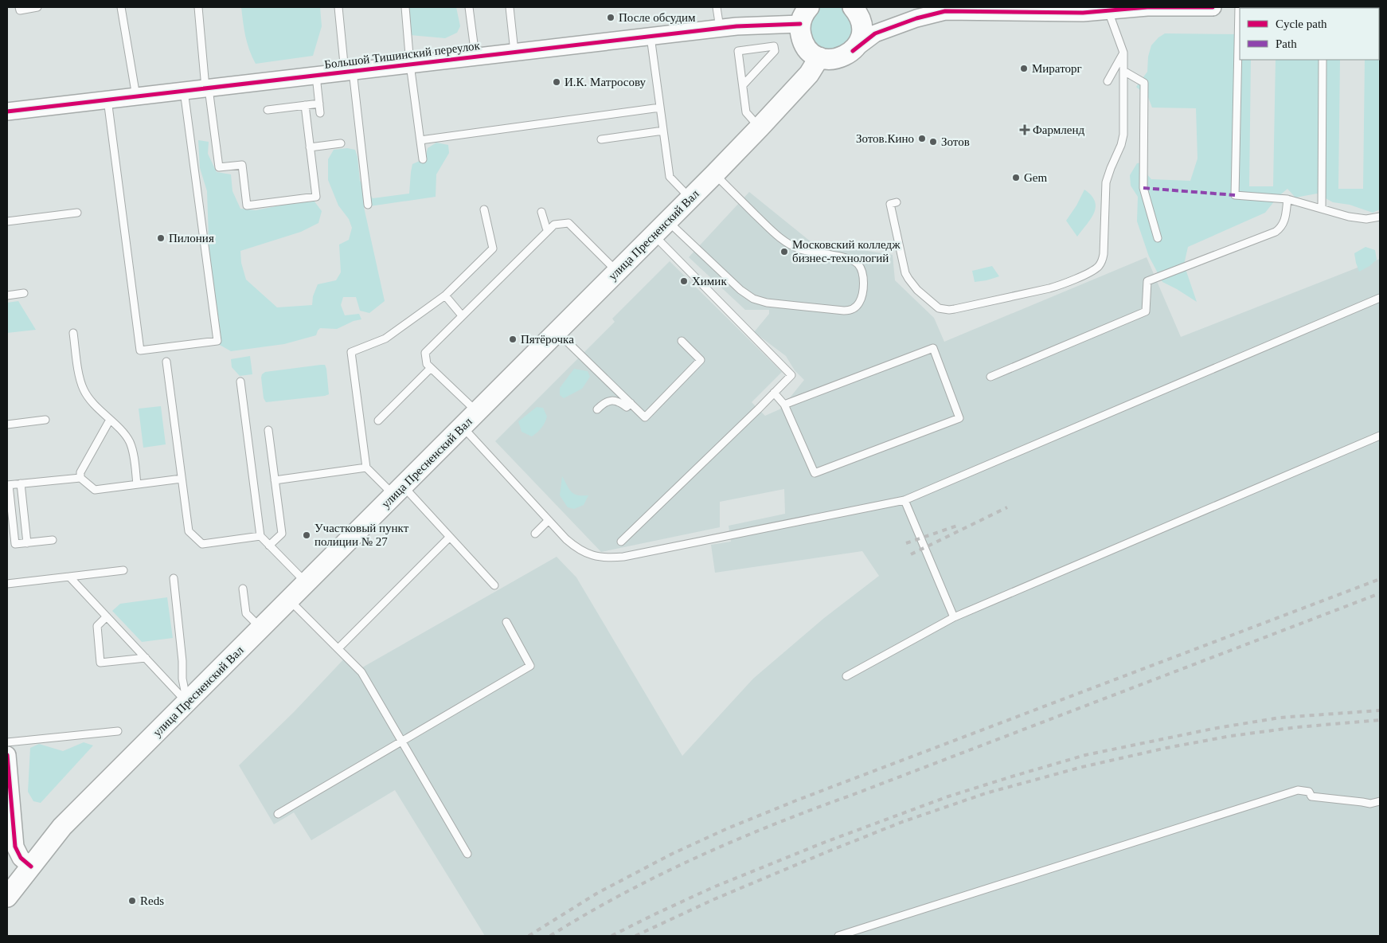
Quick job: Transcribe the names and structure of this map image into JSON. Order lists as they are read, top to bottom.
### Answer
{
  "streets": {
    "main road": ["улица Пресненский Вал"],
    "street": ["Большой Тишинский переулок"]
  },
  "places": {
    "other": [
      "После обсудим",
      "Мираторг",
      "И.К. Матросову",
      "Зотов.Кино",
      "Зотов",
      "Gem",
      "Пилония",
      "Московский колледж бизнес-технологий",
      "Химик",
      "Пятёрочка",
      "Участковый пункт полиции № 27",
      "Reds"
    ],
    "health": ["Фармленд"]
  },
  "legend": ["Cycle path", "Path"]
}
